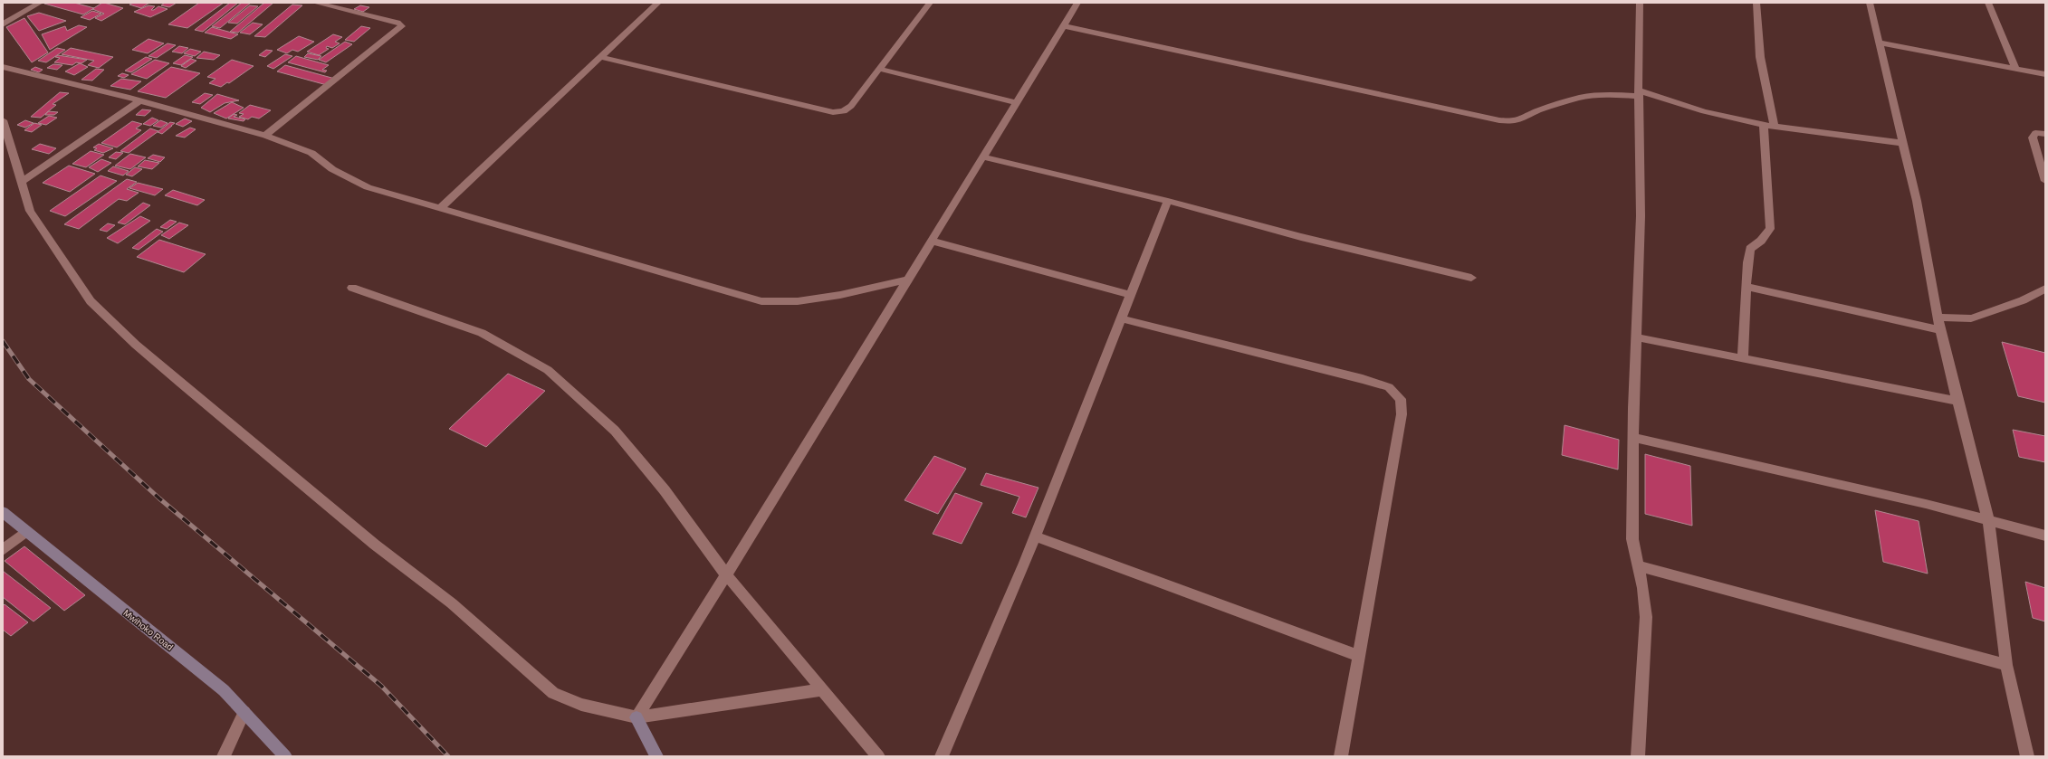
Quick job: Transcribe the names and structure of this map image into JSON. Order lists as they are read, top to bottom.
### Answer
{
  "streets": {
    "street": ["Mwihoko Road"]
  }
}
